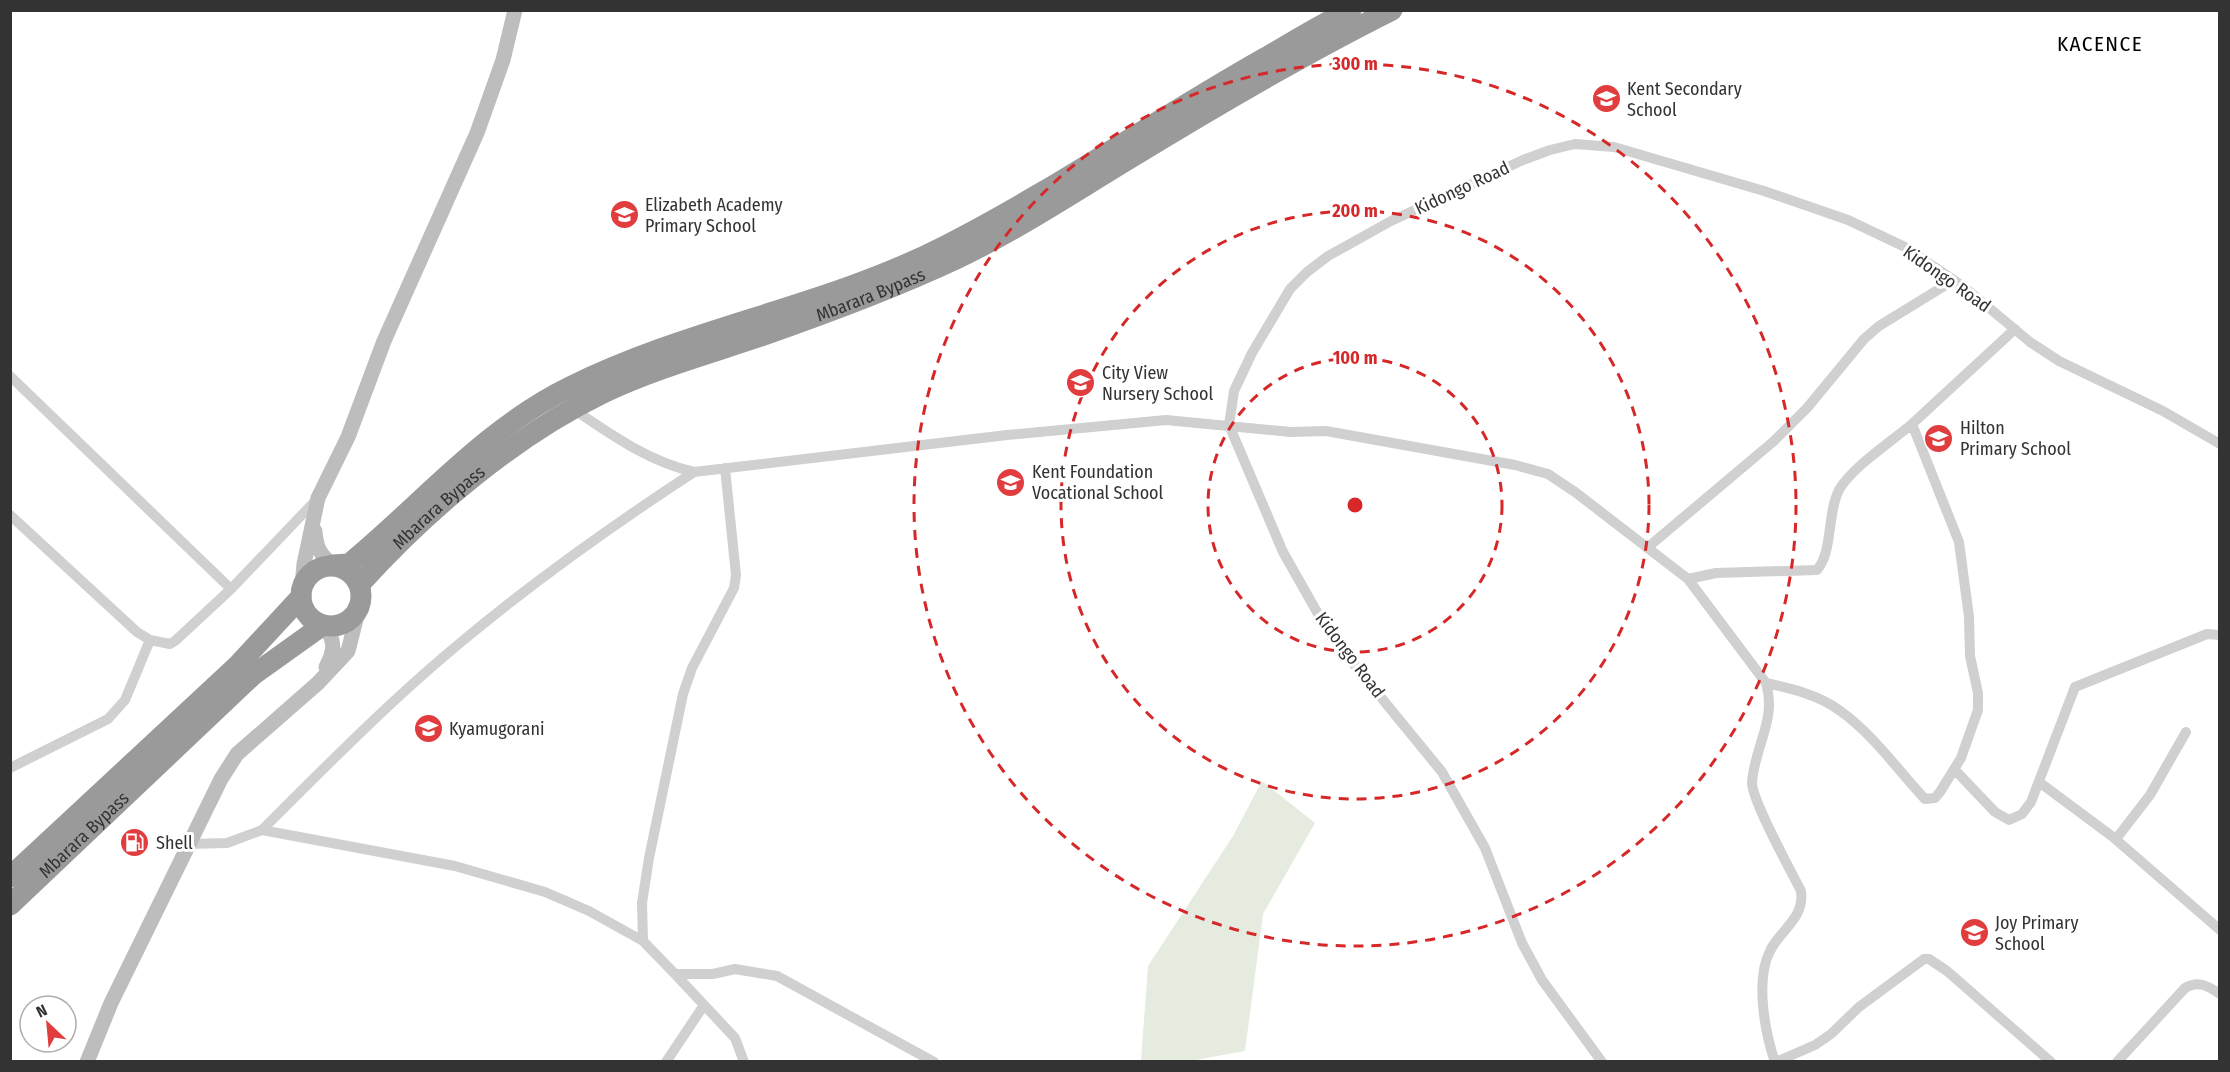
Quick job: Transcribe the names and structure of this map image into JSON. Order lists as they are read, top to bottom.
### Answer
{
  "streets": {
    "highway": ["Mbarara Bypass"],
    "street": ["Kidongo Road"]
  },
  "districts": ["KACENCE"],
  "places": {
    "school or university": [
      "Kent Secondary School",
      "Elizabeth Academy Primary School",
      "City View Nursery School",
      "Hilton Primary School",
      "Kent Foundation Vocational School",
      "Kyamugorani",
      "Joy Primary School"
    ],
    "fuel station": ["Shell"]
  },
  "north": "top left",
  "rings": ["300 m", "200 m", "100 m"]
}
